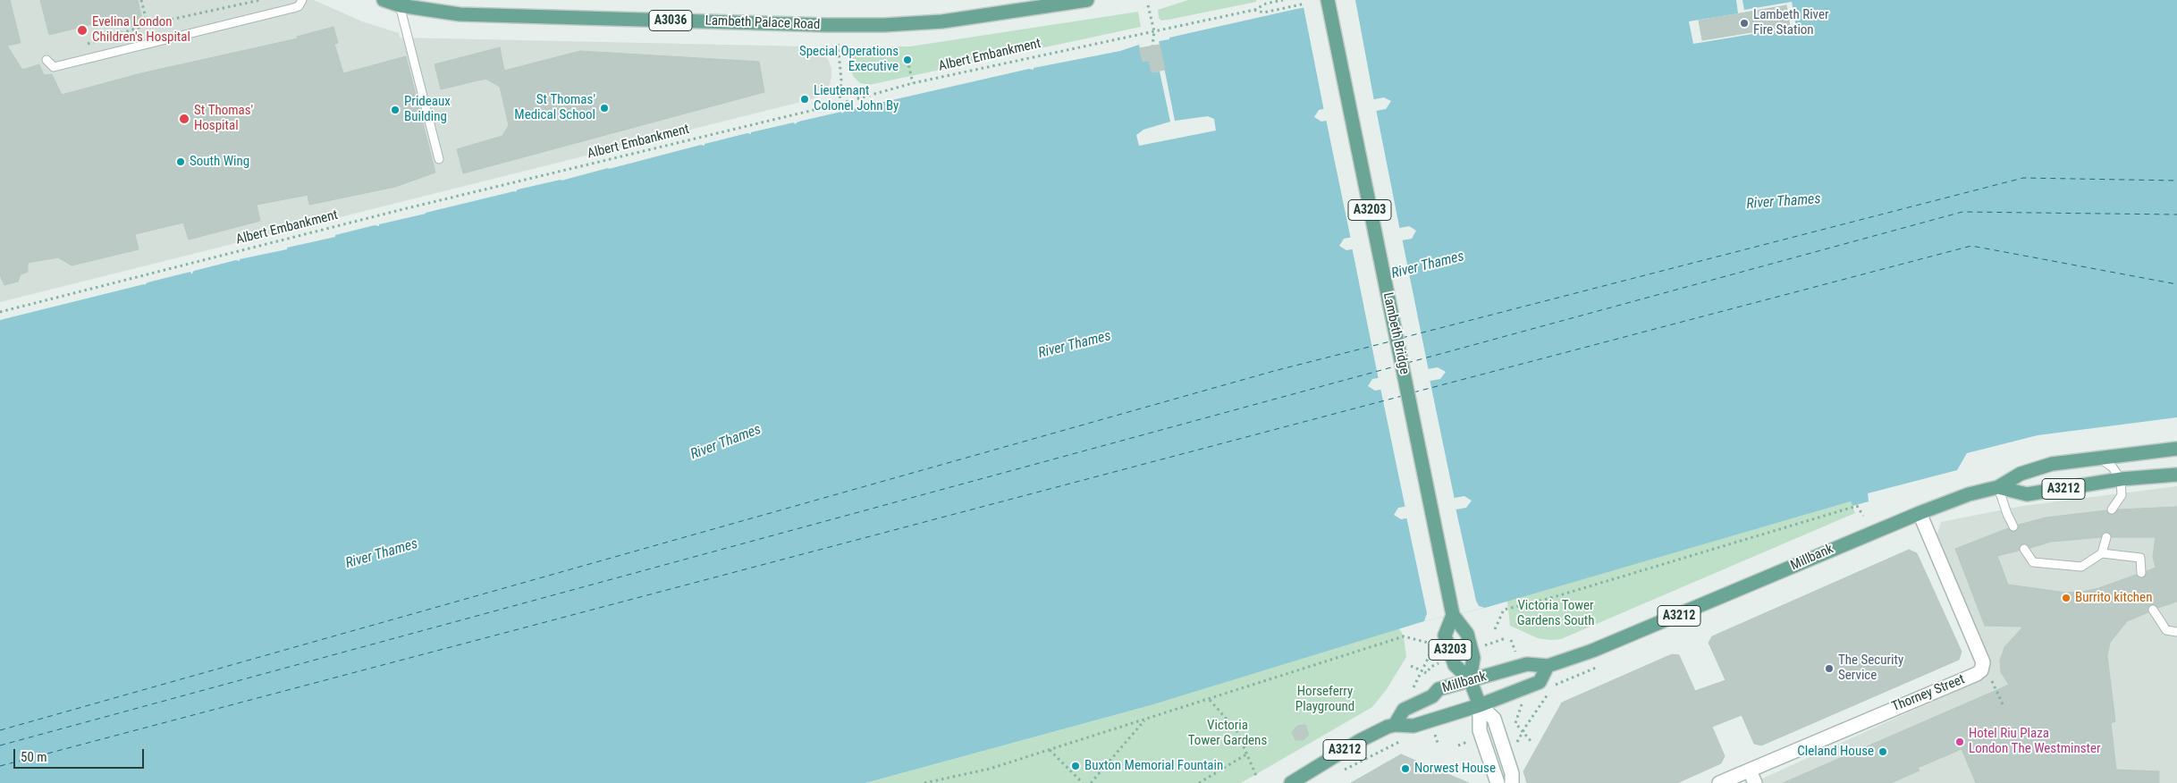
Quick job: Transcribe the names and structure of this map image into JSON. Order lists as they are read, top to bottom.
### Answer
{
  "streets": {
    "main road": [
      "A3036",
      "Lambeth Palace Road",
      "A3203",
      "Lambeth Bridge",
      "A3212",
      "Millbank"
    ],
    "street": ["Thorney Street"],
    "path": ["Albert Embankment"]
  },
  "crossings": [
    ["A3203", "Lambeth Bridge"],
    ["Lambeth Bridge", "Millbank"]
  ],
  "water": ["River Thames"],
  "parks": ["Victoria Tower Gardens South", "Horseferry Playground", "Victoria Tower Gardens"],
  "places": [
    "Lambeth River Fire Station",
    "Evelina London Children's Hospital",
    "Special Operations Executive",
    "Lieutenant Colonel John By",
    "St Thomas' Medical School",
    "Prideaux Building",
    "St Thomas' Hospital",
    "South Wing",
    "Burrito kitchen",
    "The Security Service",
    "Hotel Riu Plaza London The Westminster",
    "Cleland House",
    "Buxton Memorial Fountain",
    "Norwest House"
  ],
  "scale_bar": "50 m"
}
